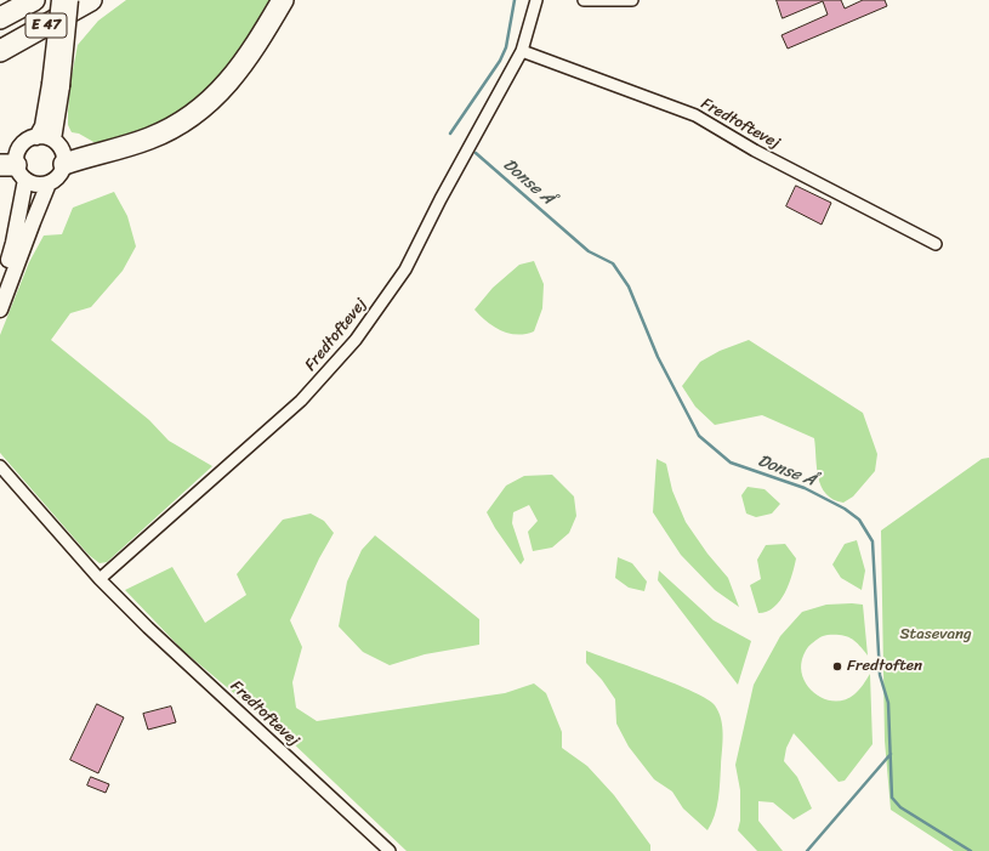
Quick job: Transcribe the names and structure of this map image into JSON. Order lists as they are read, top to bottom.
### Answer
{
  "streets": {
    "highway": ["E 47"],
    "street": ["Fredtoftevej"]
  },
  "water": ["Donse Å"],
  "parks": ["Stasevang"],
  "places": ["Fredtoften"]
}
